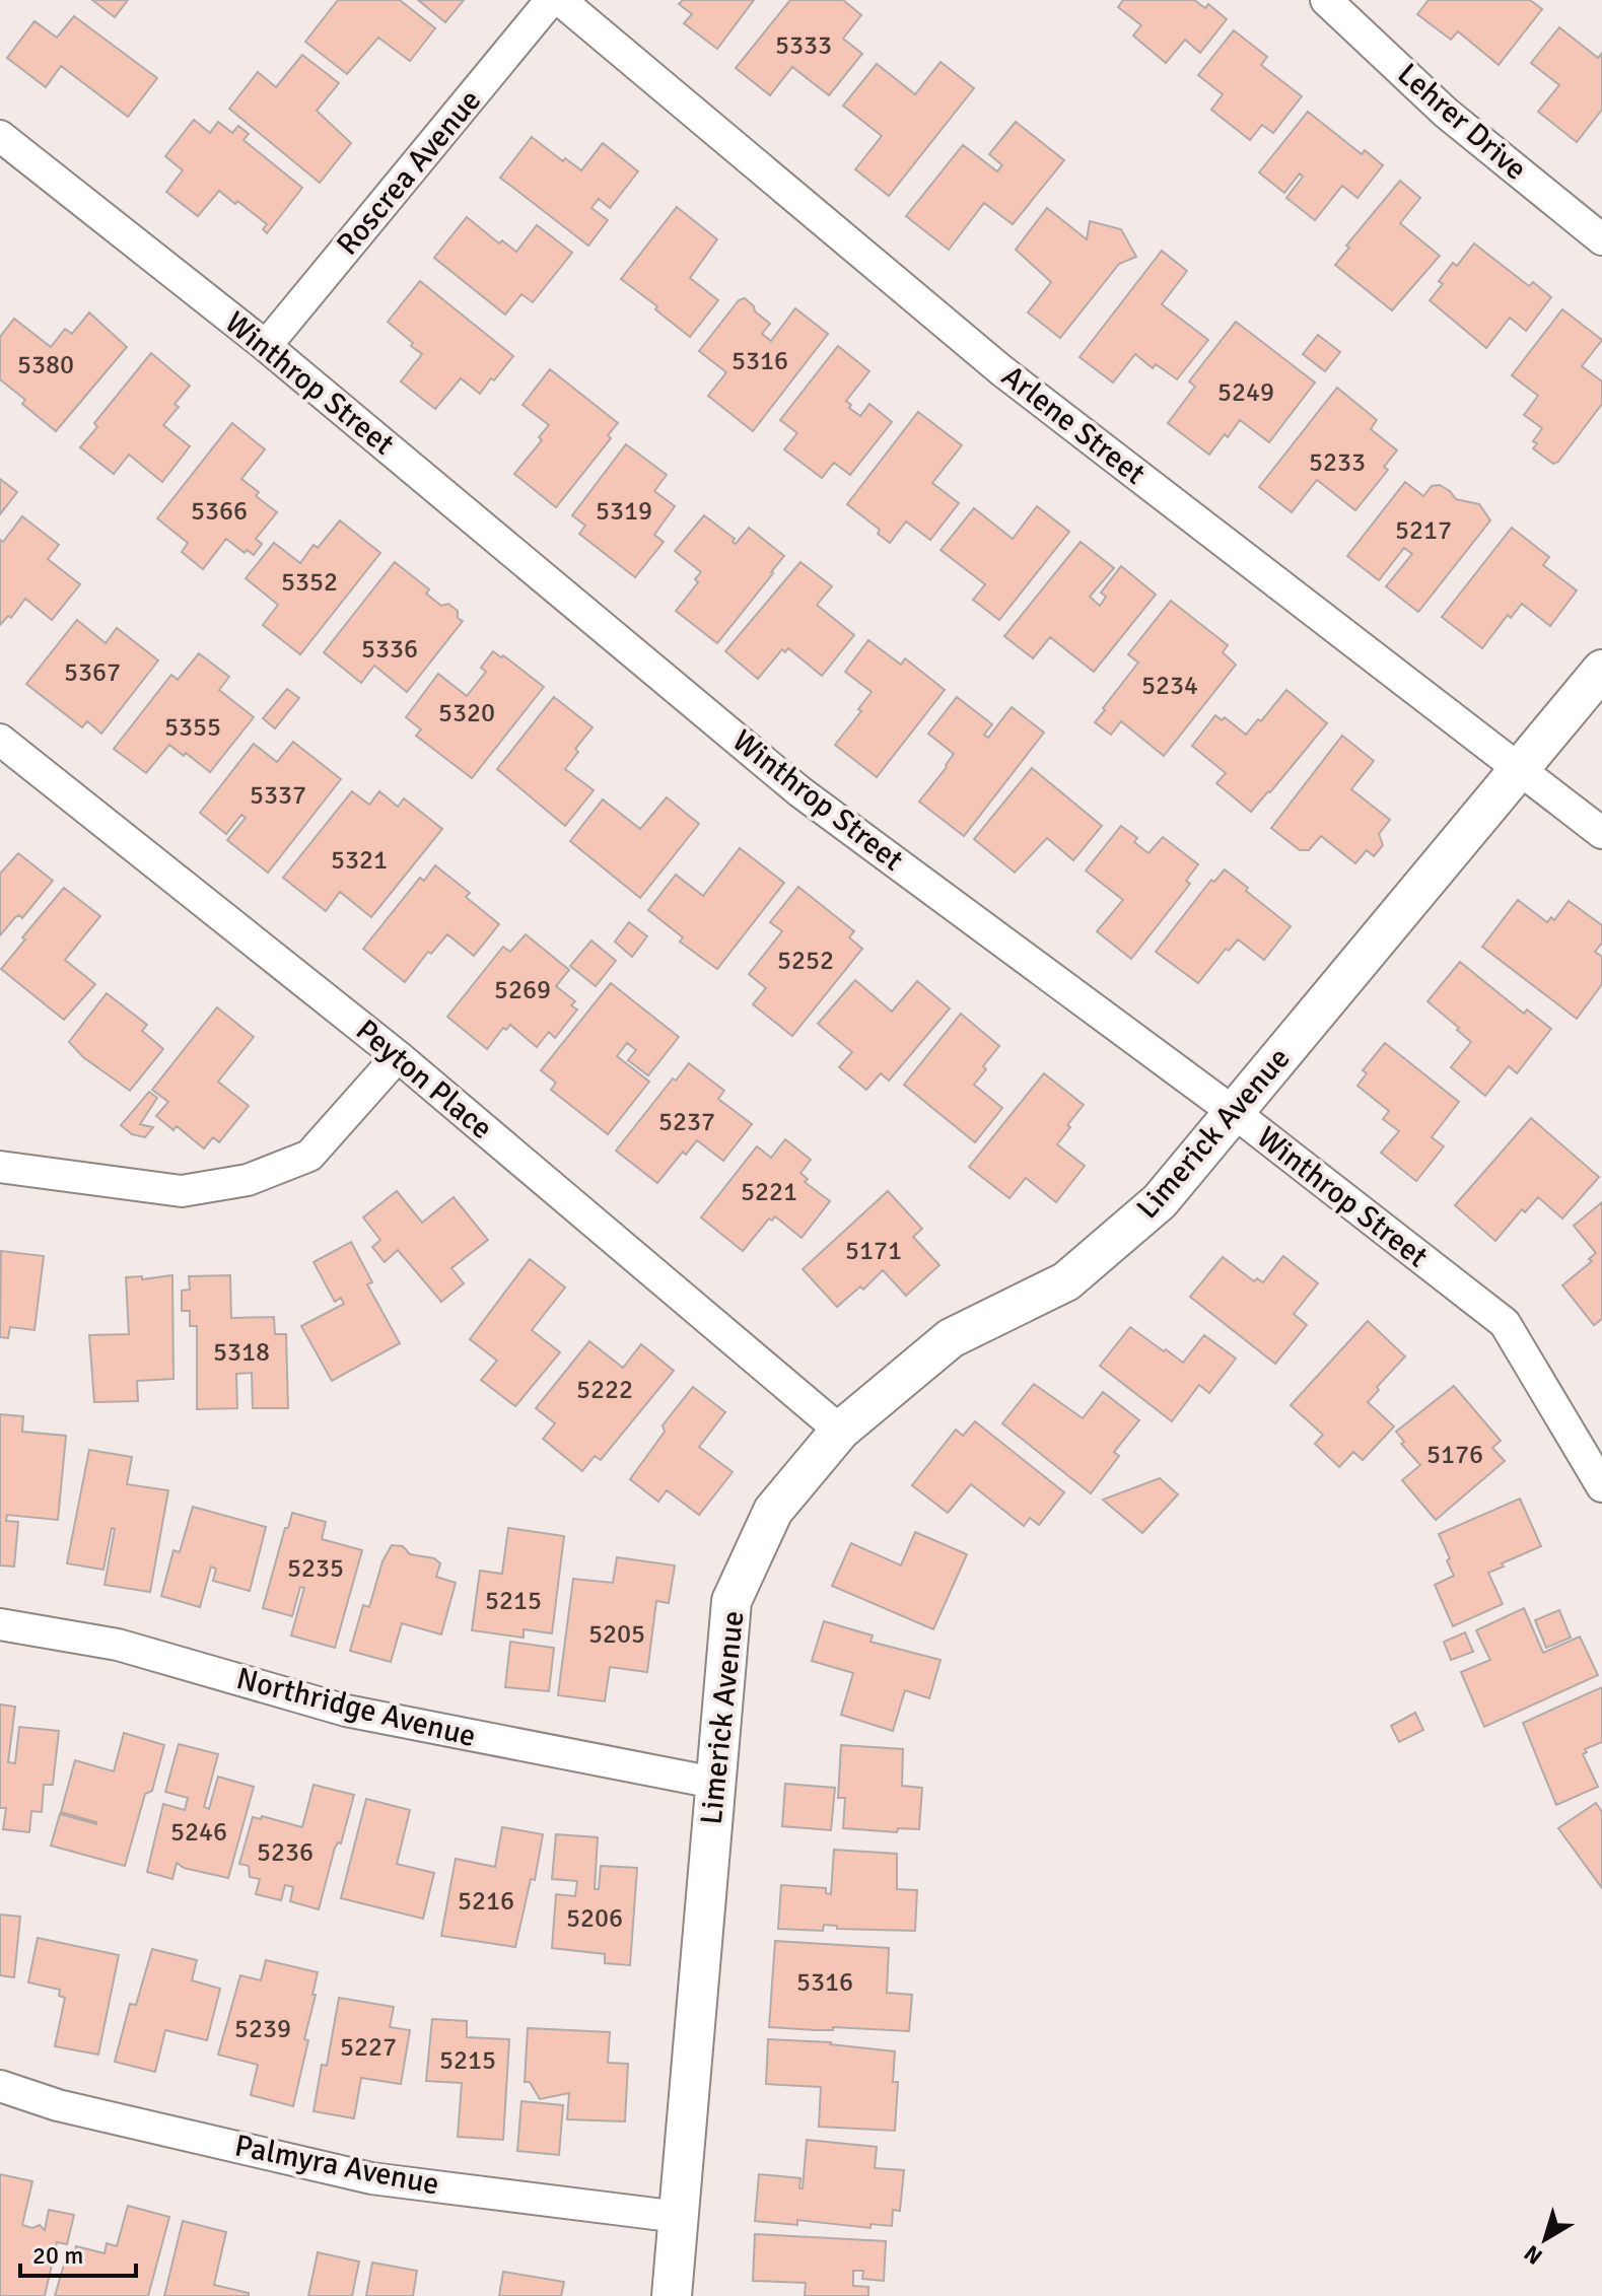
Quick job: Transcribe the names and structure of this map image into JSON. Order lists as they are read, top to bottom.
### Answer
{
  "streets": {
    "street": [
      "Lehrer Drive",
      "Roscrea Avenue",
      "Winthrop Street",
      "Arlene Street",
      "Peyton Place",
      "Limerick Avenue",
      "Northridge Avenue",
      "Palmyra Avenue"
    ]
  },
  "crossings": [
    ["Roscrea Avenue", "Winthrop Street"],
    ["Winthrop Street", "Limerick Avenue"],
    ["Arlene Street", "Limerick Avenue"],
    ["Peyton Place", "Limerick Avenue"],
    ["Limerick Avenue", "Northridge Avenue"],
    ["Limerick Avenue", "Palmyra Avenue"]
  ],
  "house_numbers": [
    "5333",
    "5316",
    "5380",
    "5249",
    "5233",
    "5366",
    "5319",
    "5217",
    "5352",
    "5336",
    "5367",
    "5234",
    "5320",
    "5355",
    "5337",
    "5321",
    "5252",
    "5269",
    "5237",
    "5221",
    "5171",
    "5318",
    "5222",
    "5176",
    "5235",
    "5215",
    "5205",
    "5246",
    "5236",
    "5216",
    "5206",
    "5316",
    "5239",
    "5227",
    "5215"
  ],
  "scale_bar": "20 m",
  "north": "bottom left"
}
